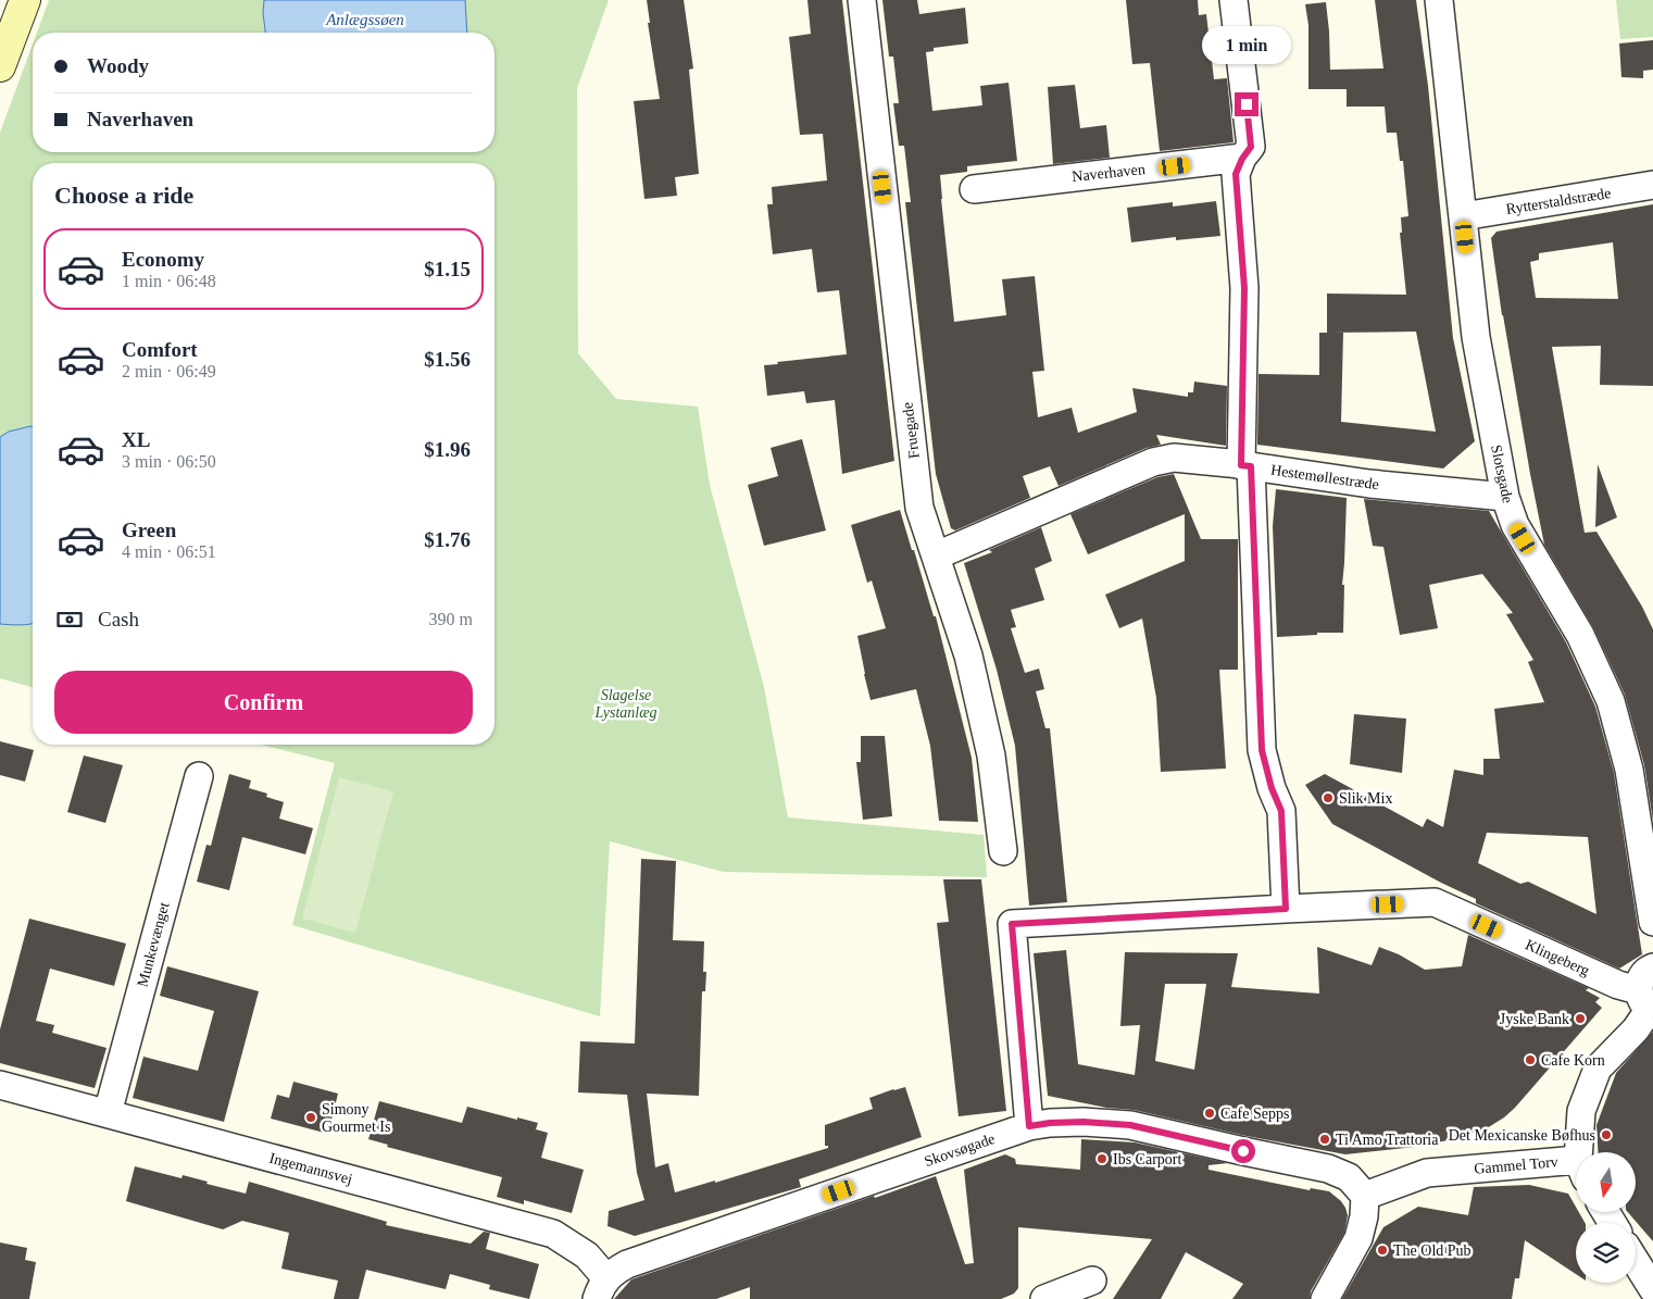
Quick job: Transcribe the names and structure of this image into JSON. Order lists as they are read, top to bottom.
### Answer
{
  "streets": {
    "street": [
      "Naverhaven",
      "Rytterstaldstræde",
      "Fruegade",
      "Slotsgade",
      "Hestemøllestræde",
      "Munkevænget",
      "Klingeberg",
      "Skovsøgade",
      "Gammel Torv",
      "Ingemannsvej"
    ]
  },
  "crossings": [
    ["Rytterstaldstræde", "Slotsgade"],
    ["Fruegade", "Hestemøllestræde"],
    ["Slotsgade", "Hestemøllestræde"],
    ["Munkevænget", "Ingemannsvej"],
    ["Klingeberg", "Skovsøgade"],
    ["Klingeberg", "Gammel Torv"],
    ["Skovsøgade", "Gammel Torv"],
    ["Skovsøgade", "Ingemannsvej"]
  ],
  "water": ["Anlægssøen"],
  "parks": ["Slagelse Lystanlæg"],
  "places": [
    "Slik Mix",
    "Jyske Bank",
    "Cafe Korn",
    "Cafe Sepps",
    "Simony Gourmet Is",
    "Det Mexicanske Bøfhus",
    "Ti Amo Trattoria",
    "Ibs Carport",
    "The Old Pub"
  ],
  "north": "bottom",
  "page": {
    "bubble": "1 min",
    "banner": ["Woody", "Naverhaven"],
    "heading": "Choose a ride",
    "list": [
      {
        "name": "Economy",
        "note": "1 min · 06:48",
        "value": "$1.15"
      },
      {
        "name": "Comfort",
        "note": "2 min · 06:49",
        "value": "$1.56"
      },
      {
        "name": "XL",
        "note": "3 min · 06:50",
        "value": "$1.96"
      },
      {
        "name": "Green",
        "note": "4 min · 06:51",
        "value": "$1.76"
      }
    ],
    "pay": ["Cash", "390 m"],
    "buttons": "Confirm"
  }
}
